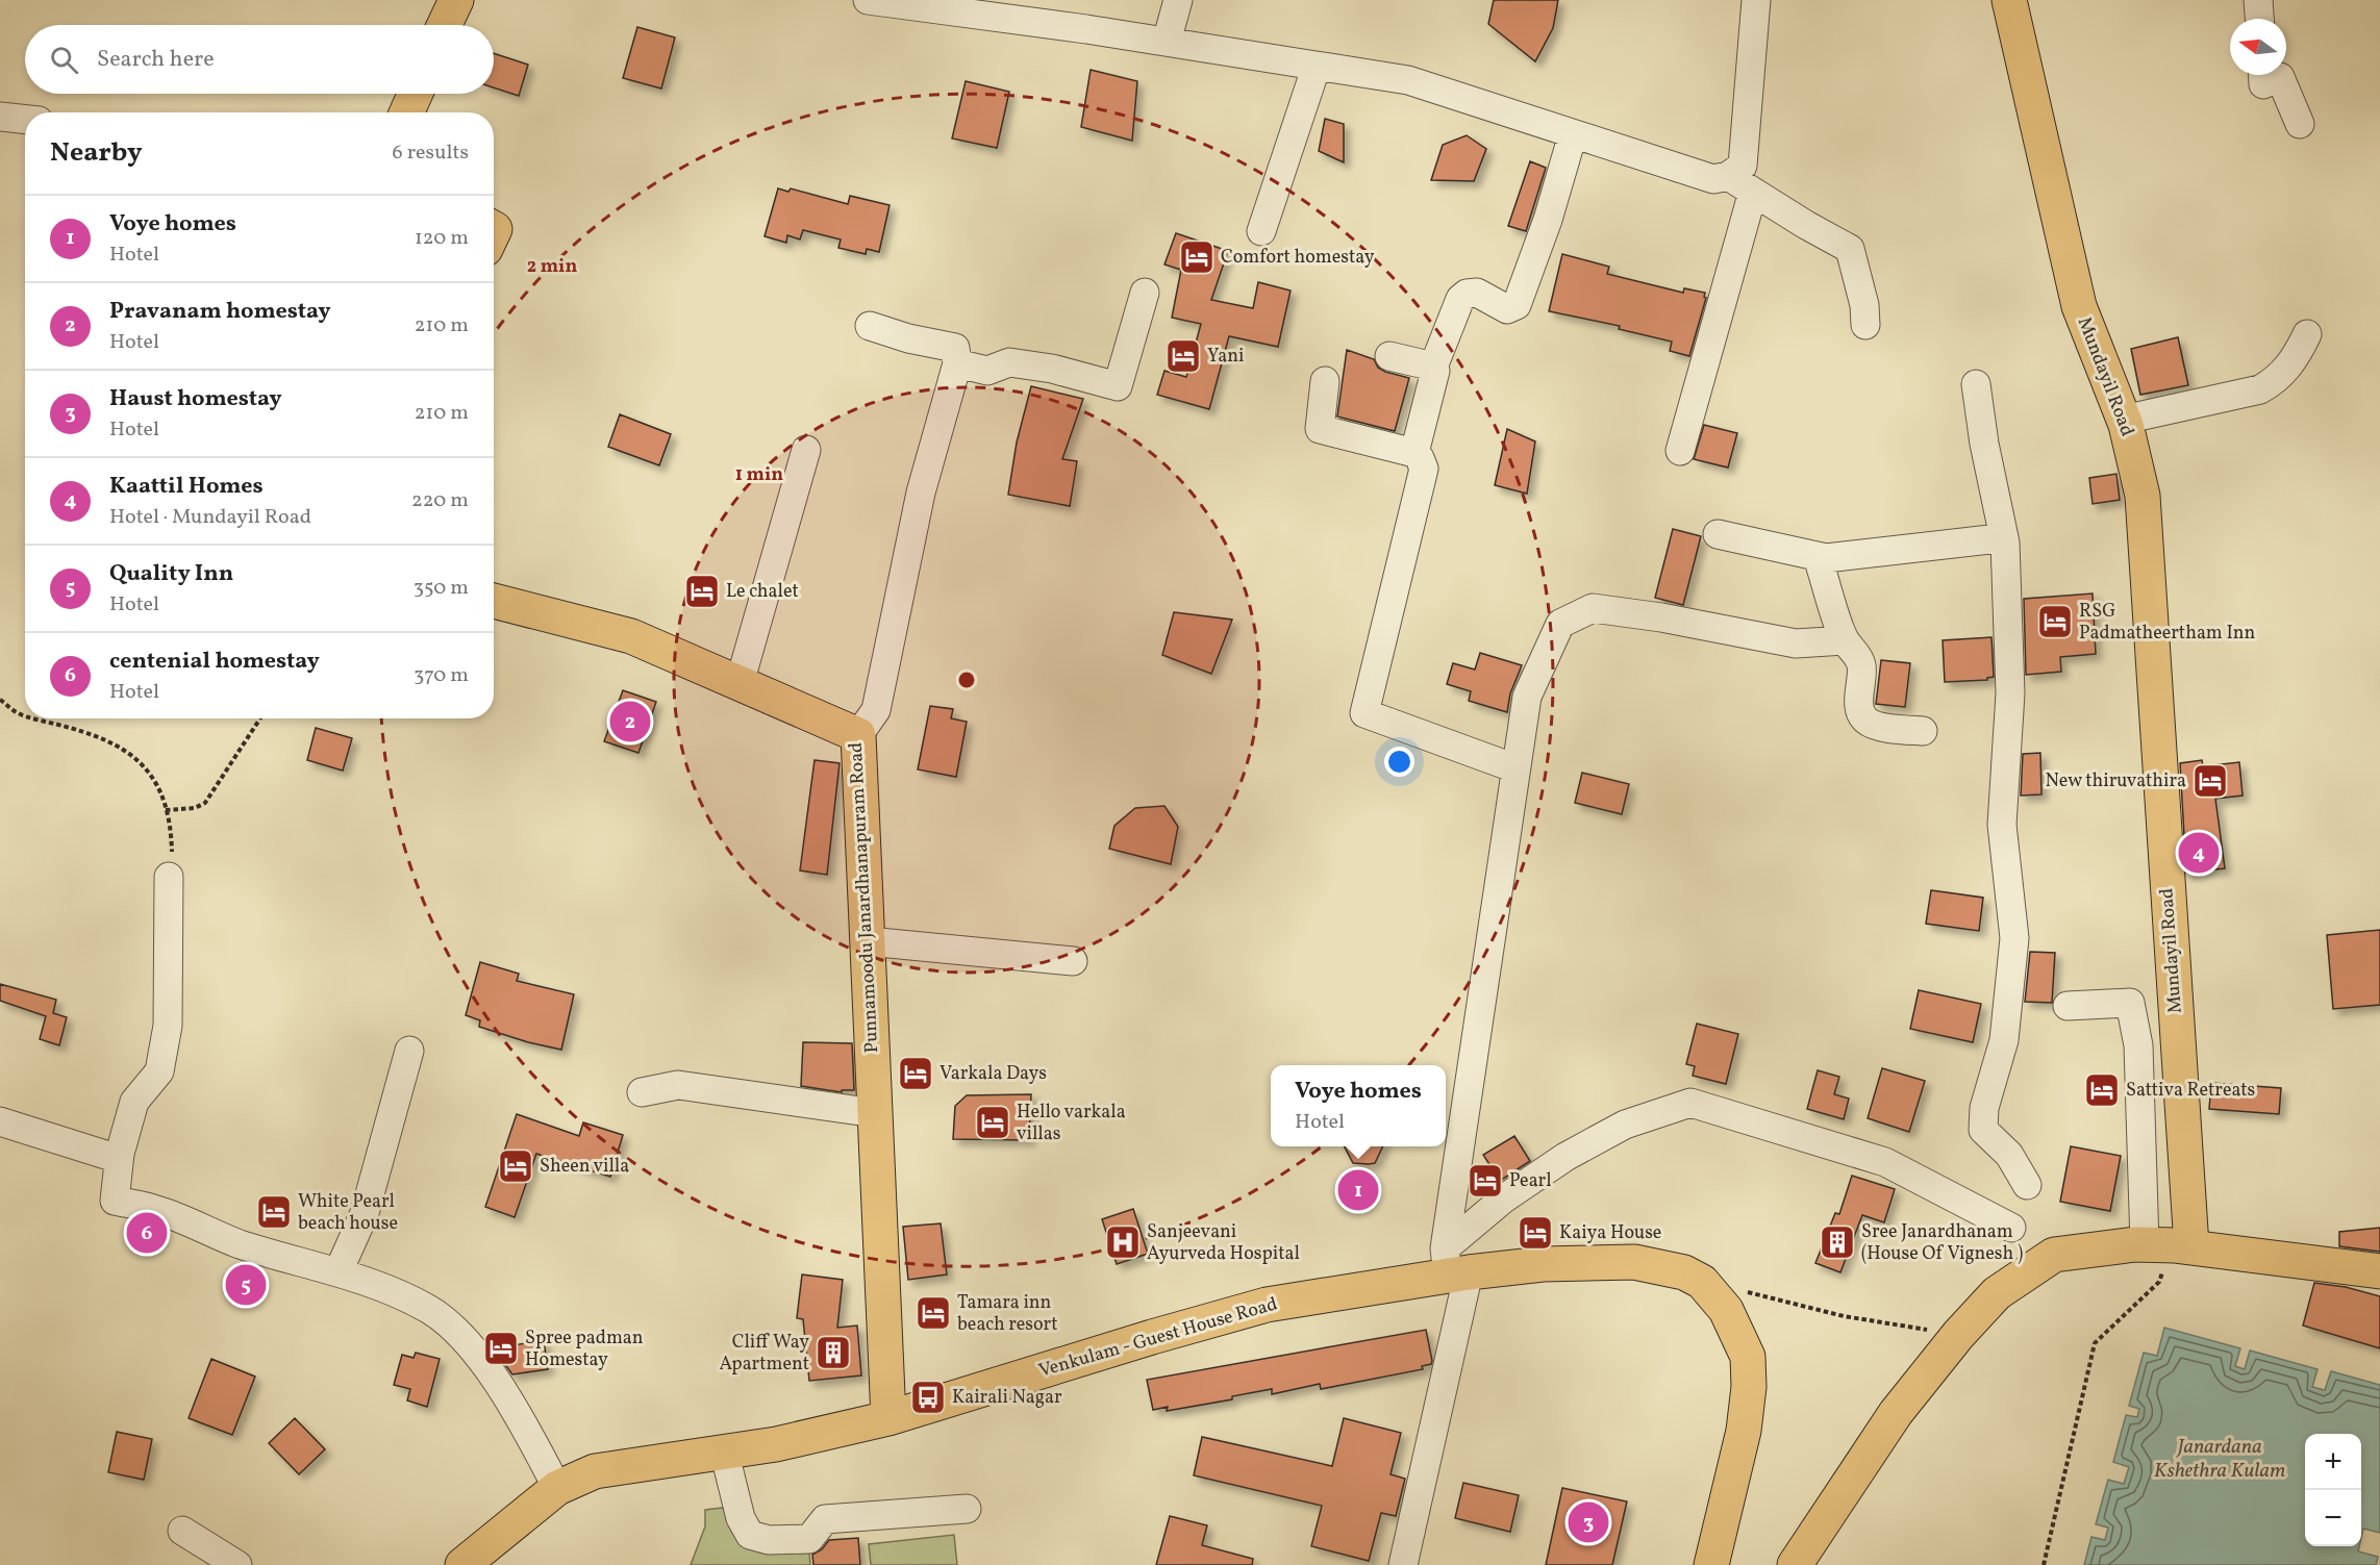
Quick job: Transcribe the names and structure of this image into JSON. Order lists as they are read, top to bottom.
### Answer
{
  "streets": {
    "main road": ["Mundayil Road", "Punnamoodu Janardhanapuram Road", "Venkulam - Guest House Road"]
  },
  "crossings": [
    ["Punnamoodu Janardhanapuram Road", "Venkulam - Guest House Road"]
  ],
  "water": ["Janardana Kshethra Kulam"],
  "places": {
    "hotel": [
      "Comfort homestay",
      "Yani",
      "Le chalet",
      "RSG Padmatheertham Inn",
      "New thiruvathira",
      "Varkala Days",
      "Sattiva Retreats",
      "Hello varkala villas",
      "Sheen villa",
      "Pearl",
      "White Pearl beach house",
      "Kaiya House",
      "Tamara inn beach resort",
      "Spree padman Homestay"
    ],
    "hospital": ["Sanjeevani Ayurveda Hospital"],
    "building": ["Sree Janardhanam (House Of Vignesh )", "Cliff Way Apartment"],
    "bus stop": ["Kairali Nagar"]
  },
  "north": "left",
  "page": {
    "search": "Search here",
    "heading": ["Nearby", "6 results"],
    "list": [
      {
        "mark": "1",
        "name": "Voye homes",
        "note": "Hotel",
        "value": "120 m"
      },
      {
        "mark": "2",
        "name": "Pravanam homestay",
        "note": "Hotel",
        "value": "210 m"
      },
      {
        "mark": "3",
        "name": "Haust homestay",
        "note": "Hotel",
        "value": "210 m"
      },
      {
        "mark": "4",
        "name": "Kaattil Homes",
        "note": "Hotel · Mundayil Road",
        "value": "220 m"
      },
      {
        "mark": "5",
        "name": "Quality Inn",
        "note": "Hotel",
        "value": "350 m"
      },
      {
        "mark": "6",
        "name": "centenial homestay",
        "note": "Hotel",
        "value": "370 m"
      }
    ],
    "pins": [
      "2",
      "4",
      "1",
      "6",
      "5",
      "3"
    ],
    "popup": ["Voye homes", "Hotel"],
    "map_buttons": ["+", "−"]
  },
  "rings": ["2 min", "1 min"]
}
